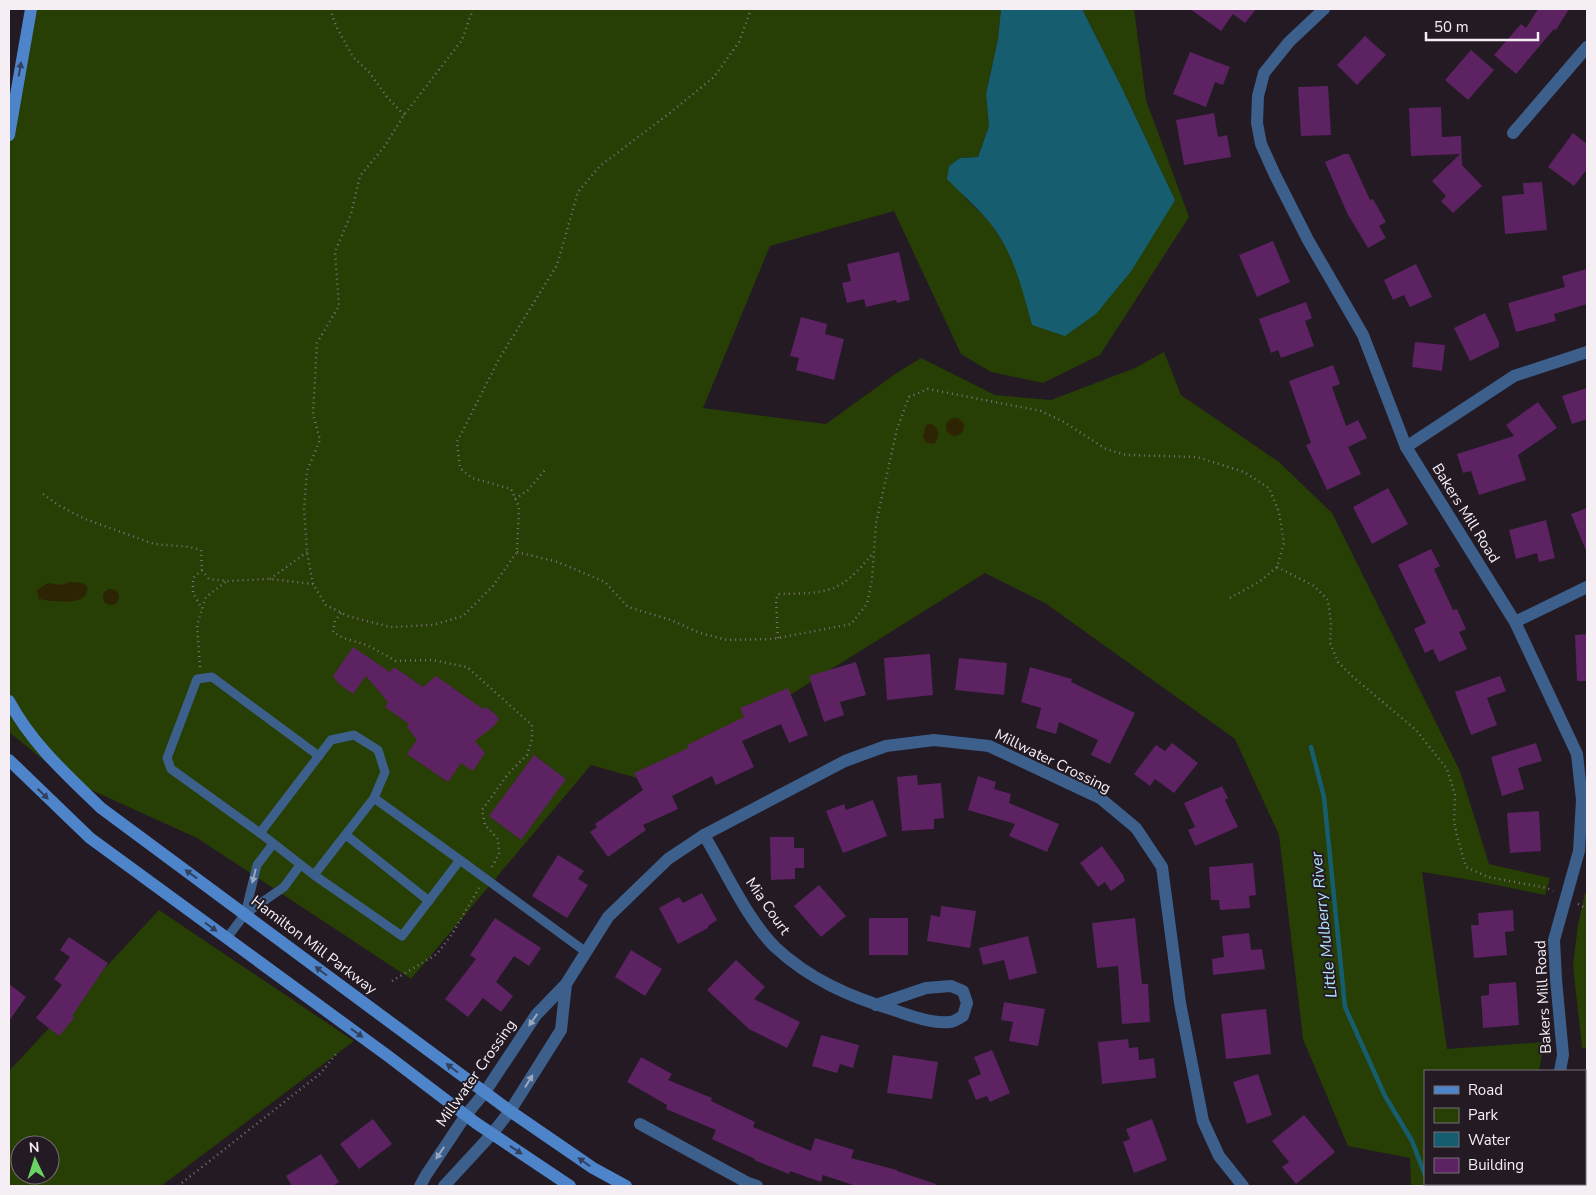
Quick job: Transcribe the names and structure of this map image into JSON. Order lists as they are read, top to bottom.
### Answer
{
  "streets": {
    "street": [
      "Bakers Mill Road",
      "Millwater Crossing",
      "Mia Court",
      "Hamilton Mill Parkway"
    ]
  },
  "crossings": [
    ["Millwater Crossing", "Mia Court"],
    ["Millwater Crossing", "Hamilton Mill Parkway"]
  ],
  "water": ["Little Mulberry River"],
  "legend": [
    "Road",
    "Park",
    "Water",
    "Building"
  ],
  "scale_bar": "50 m",
  "north": "top"
}
